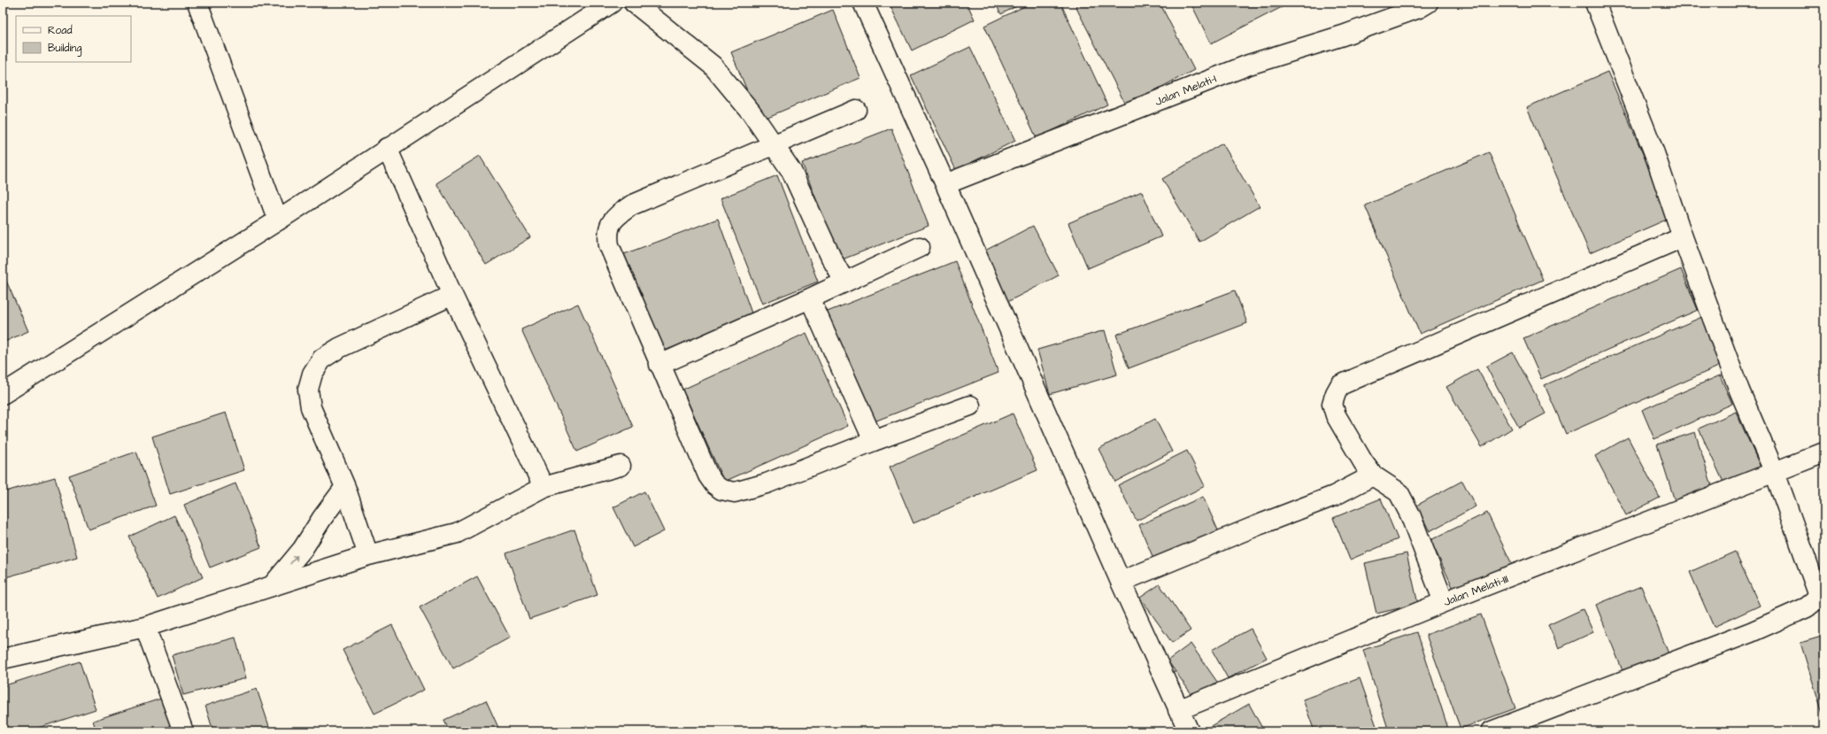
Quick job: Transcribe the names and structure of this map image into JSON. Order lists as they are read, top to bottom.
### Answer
{
  "streets": {
    "street": ["Jalan Melati-I", "Jalan Melati-III"]
  },
  "legend": ["Road", "Building"]
}
